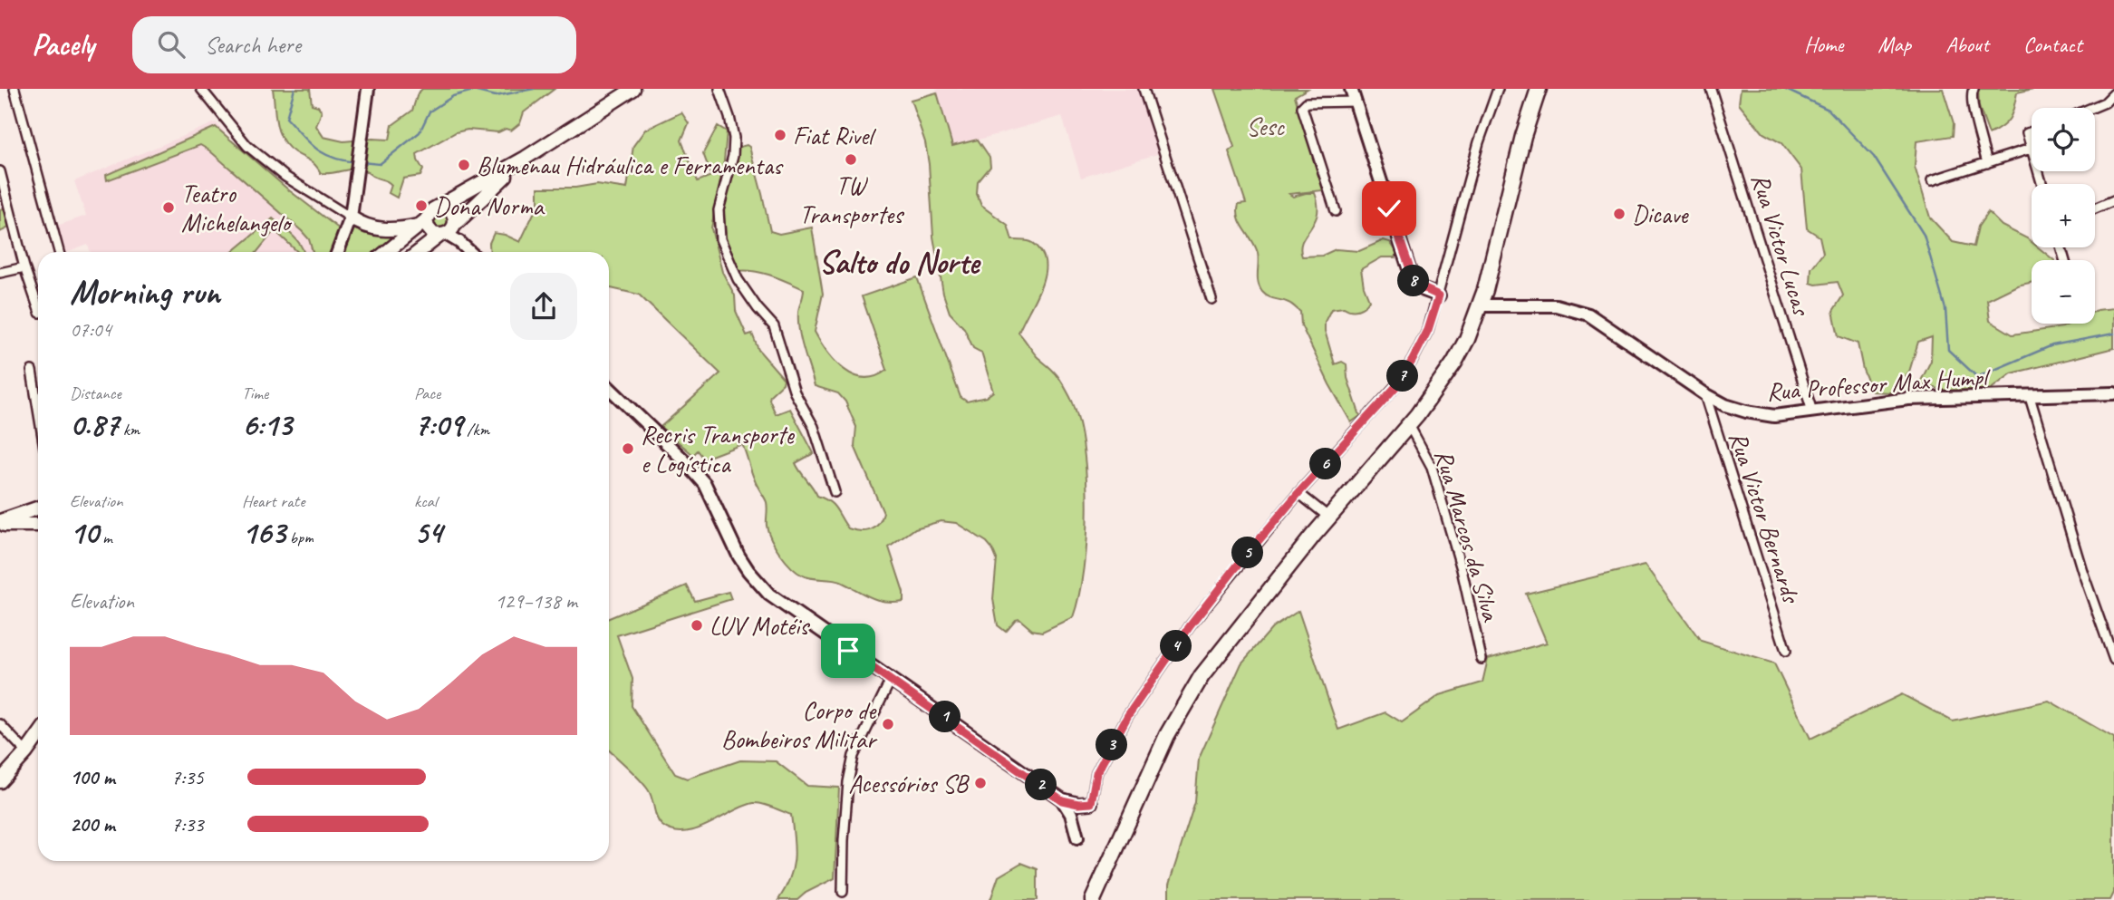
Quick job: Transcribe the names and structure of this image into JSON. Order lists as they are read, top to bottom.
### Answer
{
  "streets": {
    "street": [
      "Rua Victor Lucas",
      "Rua Professor Max Humpl",
      "Rua Victor Bernards",
      "Rua Marcos da Silva"
    ]
  },
  "crossings": [
    ["Rua Victor Lucas", "Rua Professor Max Humpl"],
    ["Rua Professor Max Humpl", "Rua Victor Bernards"]
  ],
  "districts": ["Salto do Norte"],
  "parks": ["Sesc"],
  "places": [
    "Fiat Rivel",
    "TW Transportes",
    "Blumenau Hidráulica e Ferramentas",
    "Dona Norma",
    "Teatro Michelangelo",
    "Dicave",
    "Recris Transporte e Logística",
    "LUV Motéis",
    "Corpo de Bombeiros Militar",
    "Acessórios SB"
  ],
  "page": {
    "header": "Pacely",
    "search": "Search here",
    "nav": [
      "Home",
      "Map",
      "About",
      "Contact"
    ],
    "map_buttons": ["+", "−"],
    "heading": ["Morning run", "07:04"],
    "pins": [
      "8",
      "7",
      "6",
      "5",
      "4",
      "1",
      "3",
      "2"
    ],
    "stats": [
      ["Distance", "0.87 km"],
      ["Time", "6:13"],
      ["Pace", "7:09 /km"],
      ["Elevation", "10 m"],
      ["Heart rate", "163 bpm"],
      ["kcal", "54"]
    ],
    "chart": ["Elevation", "129–138 m"],
    "list": [
      {
        "name": "100 m",
        "note": "7:35"
      },
      {
        "name": "200 m",
        "note": "7:33"
      }
    ]
  }
}
